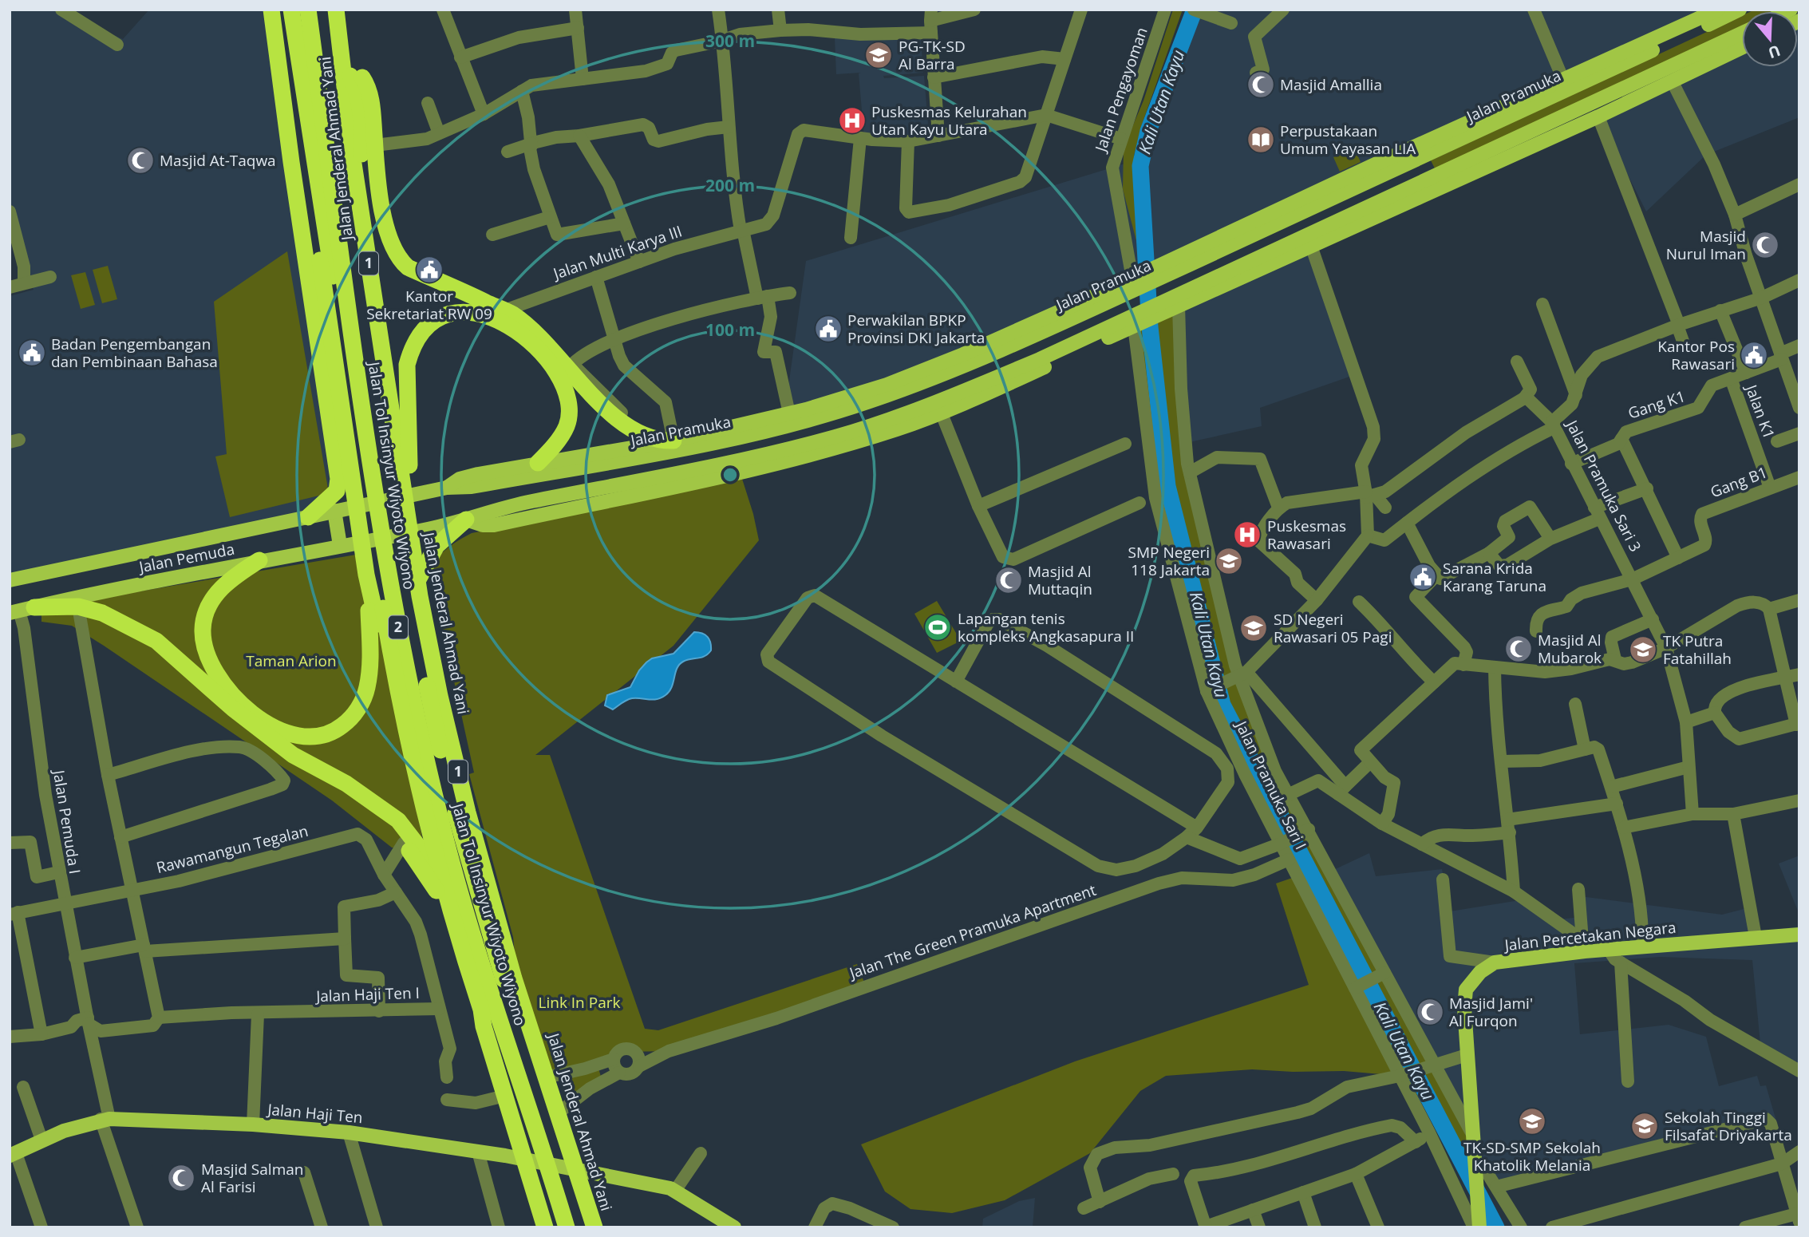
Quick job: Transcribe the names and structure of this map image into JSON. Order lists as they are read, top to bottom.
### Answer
{
  "streets": {
    "highway": [
      "Jalan Jenderal Ahmad Yani",
      "1",
      "Jalan Tol Insinyur Wiyoto Wiyono",
      "2"
    ],
    "main road": [
      "Jalan Pramuka",
      "Jalan Pemuda",
      "Jalan Percetakan Negara",
      "Jalan Haji Ten"
    ],
    "street": [
      "Jalan Pengayoman",
      "Jalan Multi Karya III",
      "Gang K1",
      "Jalan K1",
      "Gang B1",
      "Jalan Pramuka Sari 3",
      "Jalan Pramuka Sari I",
      "Jalan Pemuda I",
      "Rawamangun Tegalan",
      "Jalan The Green Pramuka Apartment",
      "Jalan Haji Ten I"
    ]
  },
  "crossings": [
    ["Jalan Pengayoman", "Jalan Pramuka"],
    ["Jalan Pramuka", "Jalan Jenderal Ahmad Yani"],
    ["Jalan Pramuka", "Jalan Pemuda"],
    ["Jalan Jenderal Ahmad Yani", "Jalan Pemuda"],
    ["Jalan Jenderal Ahmad Yani", "Jalan Haji Ten"],
    ["Gang K1", "Jalan K1"],
    ["Gang K1", "Jalan Pramuka Sari 3"],
    ["Jalan K1", "Gang B1"],
    ["Gang B1", "Jalan Pramuka Sari 3"],
    ["Jalan Pemuda", "Jalan Pemuda I"],
    ["Jalan Pramuka Sari I", "Jalan The Green Pramuka Apartment"],
    ["Jalan Pramuka Sari I", "Jalan Percetakan Negara"],
    ["Jalan Pemuda I", "Rawamangun Tegalan"],
    ["Jalan Pemuda I", "Jalan Haji Ten"],
    ["Rawamangun Tegalan", "Jalan Haji Ten I"]
  ],
  "water": ["Kali Utan Kayu"],
  "parks": ["Taman Arion", "Link In Park"],
  "places": {
    "school or university": [
      "PG-TK-SD Al Barra",
      "SMP Negeri 118 Jakarta",
      "SD Negeri Rawasari 05 Pagi",
      "TK Putra Fatahillah",
      "TK-SD-SMP Sekolah Khatolik Melania",
      "Sekolah Tinggi Filsafat Driyakarta"
    ],
    "mosque": [
      "Masjid Amallia",
      "Masjid At-Taqwa",
      "Masjid Nurul Iman",
      "Masjid Al Muttaqin",
      "Masjid Al Mubarok",
      "Masjid Jami' Al Furqon",
      "Masjid Salman Al Farisi"
    ],
    "hospital": ["Puskesmas Kelurahan Utan Kayu Utara", "Puskesmas Rawasari"],
    "library": ["Perpustakaan Umum Yayasan LIA"],
    "public building": [
      "Kantor Sekretariat RW 09",
      "Perwakilan BPKP Provinsi DKI Jakarta",
      "Badan Pengembangan dan Pembinaan Bahasa",
      "Kantor Pos Rawasari",
      "Sarana Krida Karang Taruna"
    ],
    "sports": ["Lapangan tenis kompleks Angkasapura II"]
  },
  "north": "bottom",
  "rings": ["300 m", "200 m", "100 m"]
}
